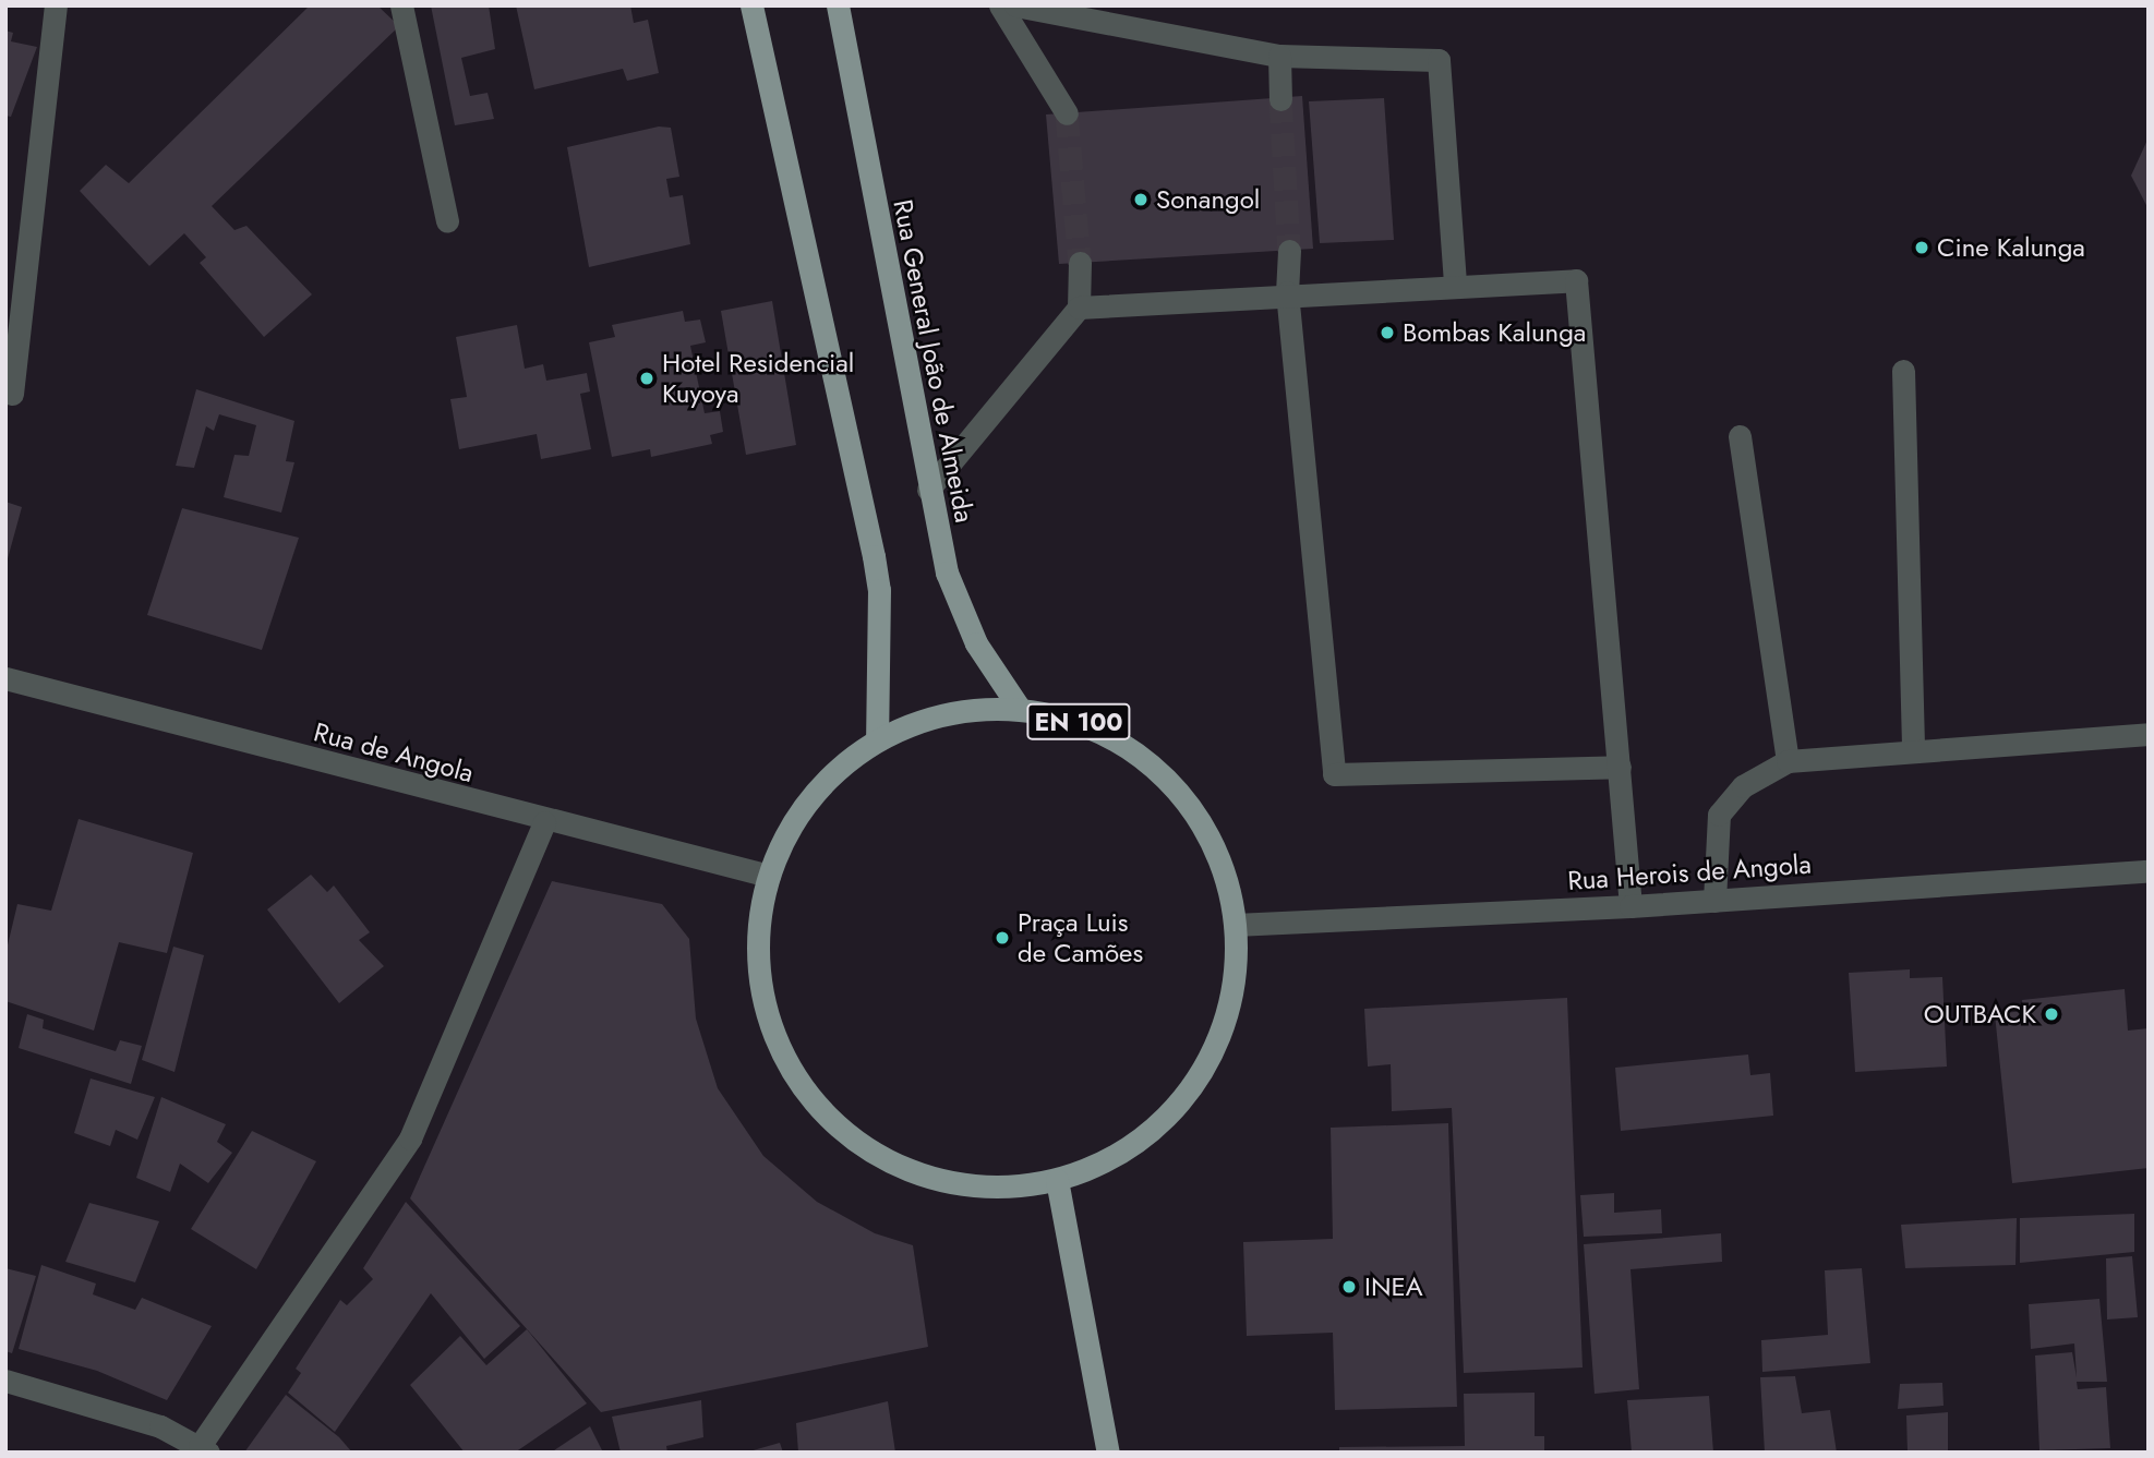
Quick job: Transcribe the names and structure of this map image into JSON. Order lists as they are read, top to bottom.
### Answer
{
  "streets": {
    "main road": ["Rua General João de Almeida", "EN 100"],
    "street": ["Rua de Angola", "Rua Herois de Angola"]
  },
  "crossings": [
    ["Rua General João de Almeida", "EN 100"],
    ["EN 100", "Rua de Angola"],
    ["EN 100", "Rua Herois de Angola"]
  ],
  "places": [
    "Sonangol",
    "Cine Kalunga",
    "Bombas Kalunga",
    "Hotel Residencial Kuyoya",
    "Praça Luis de Camões",
    "OUTBACK",
    "INEA"
  ]
}
